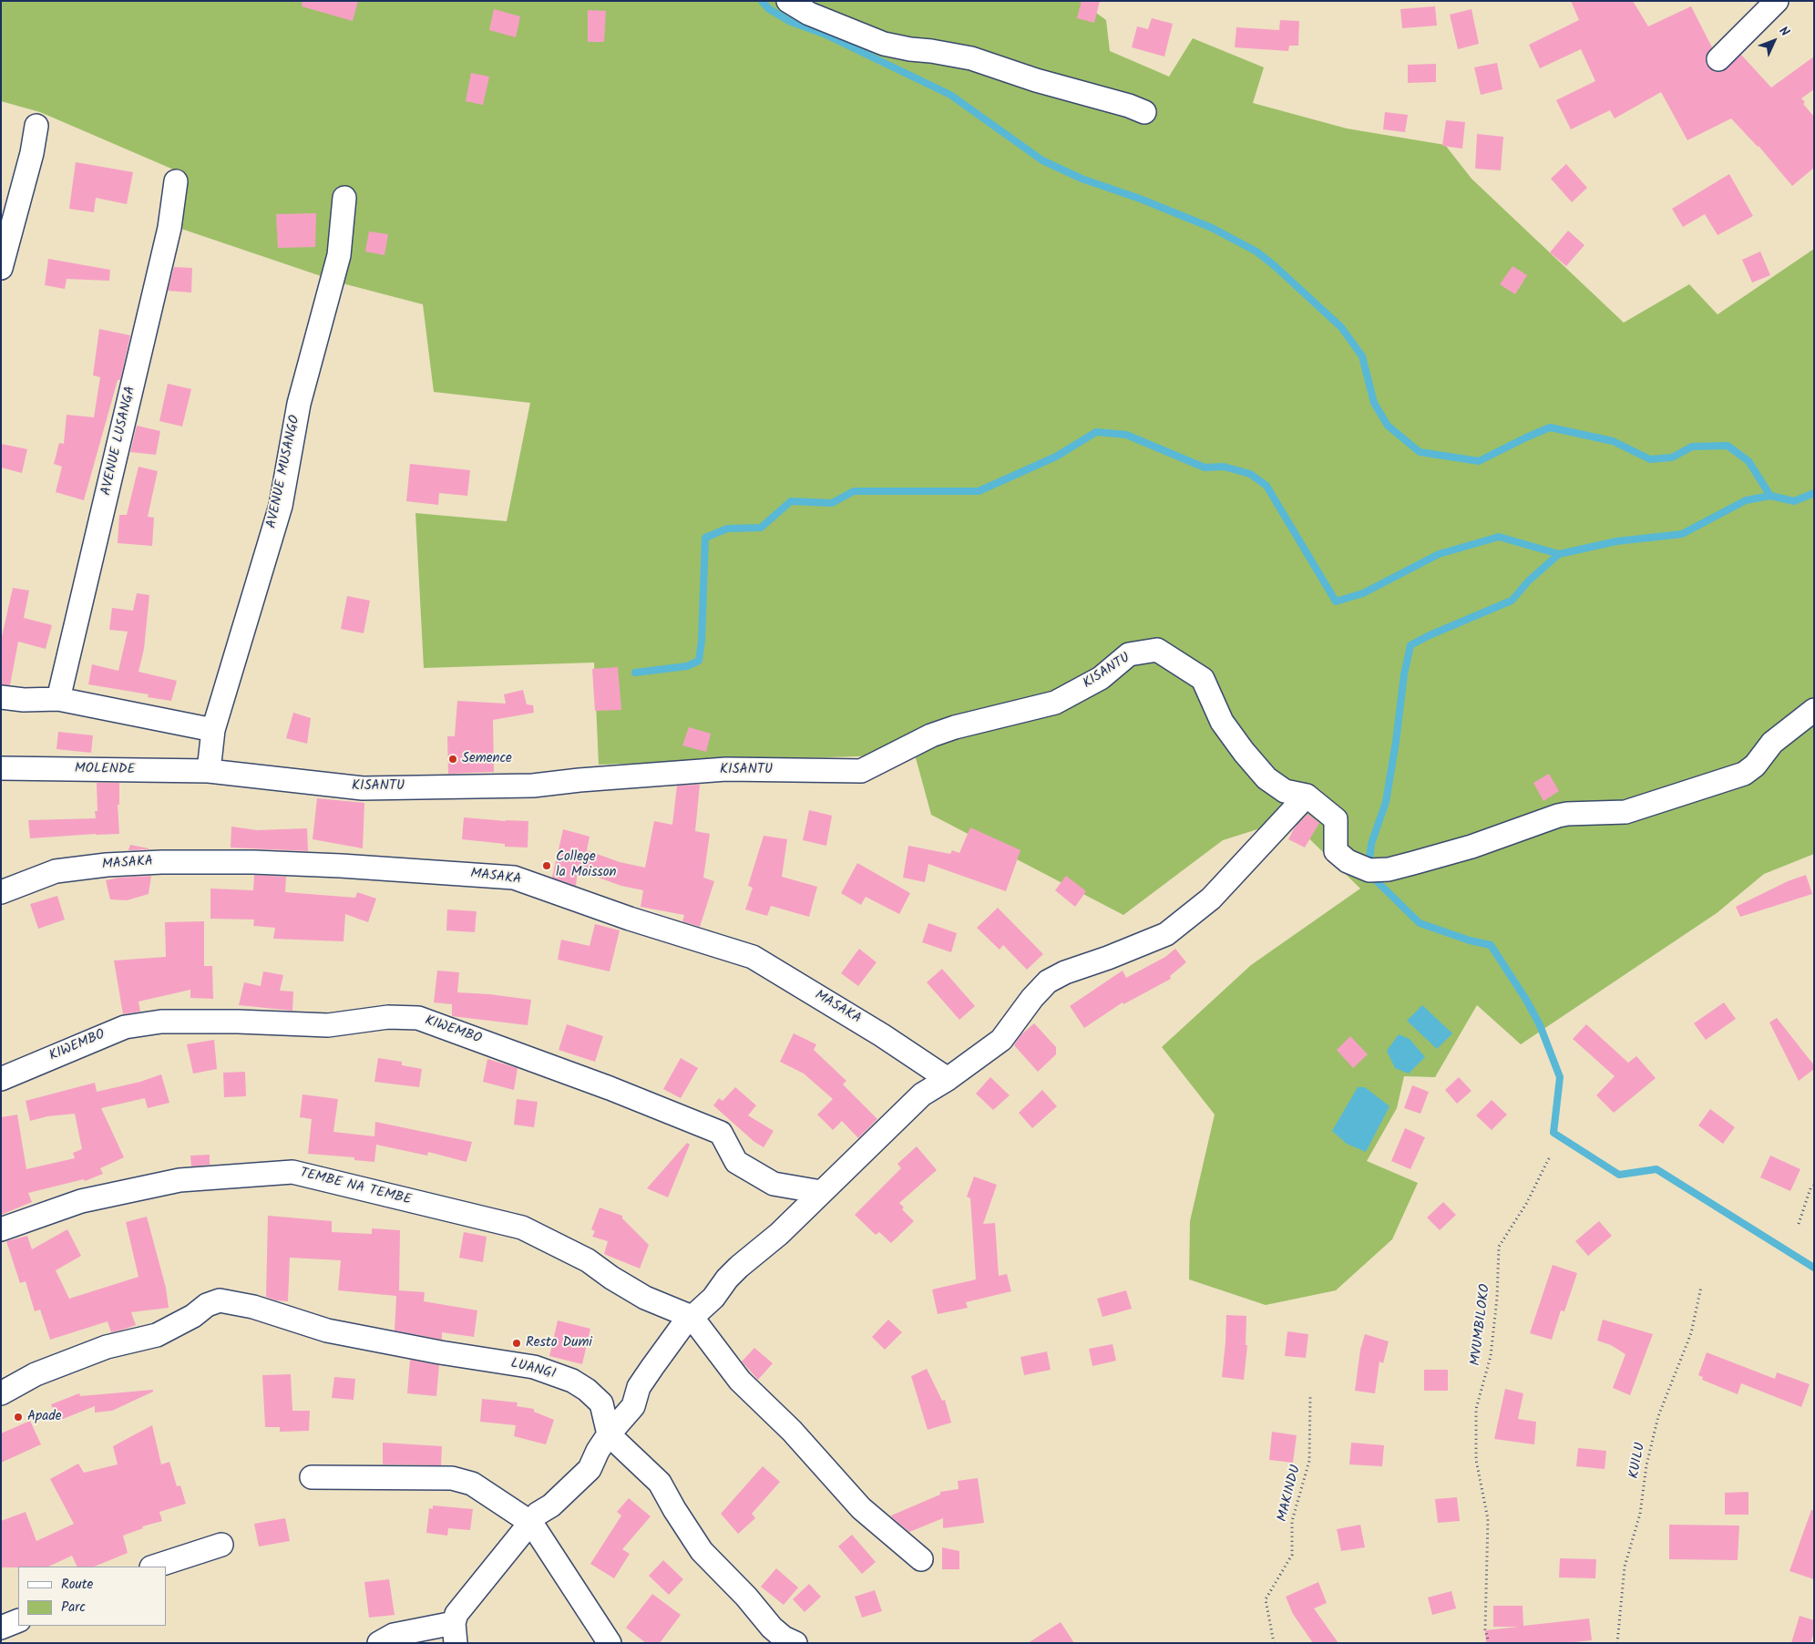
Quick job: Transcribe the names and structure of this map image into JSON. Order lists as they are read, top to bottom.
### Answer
{
  "streets": {
    "street": [
      "AVENUE LUSANGA",
      "AVENUE MUSANGO",
      "KISANTU",
      "MOLENDE",
      "MASAKA",
      "KIWEMBO",
      "TEMBE NA TEMBE",
      "LUANGI"
    ],
    "path": ["MVUMBILOKO", "KUILU", "MAKINDU"]
  },
  "crossings": [
    ["AVENUE MUSANGO", "KISANTU"],
    ["AVENUE MUSANGO", "MOLENDE"],
    ["KISANTU", "MOLENDE"]
  ],
  "places": [
    "Semence",
    "College la Moisson",
    "Resto Dumi",
    "Apade"
  ],
  "legend": ["Route", "Parc"],
  "north": "top right"
}
